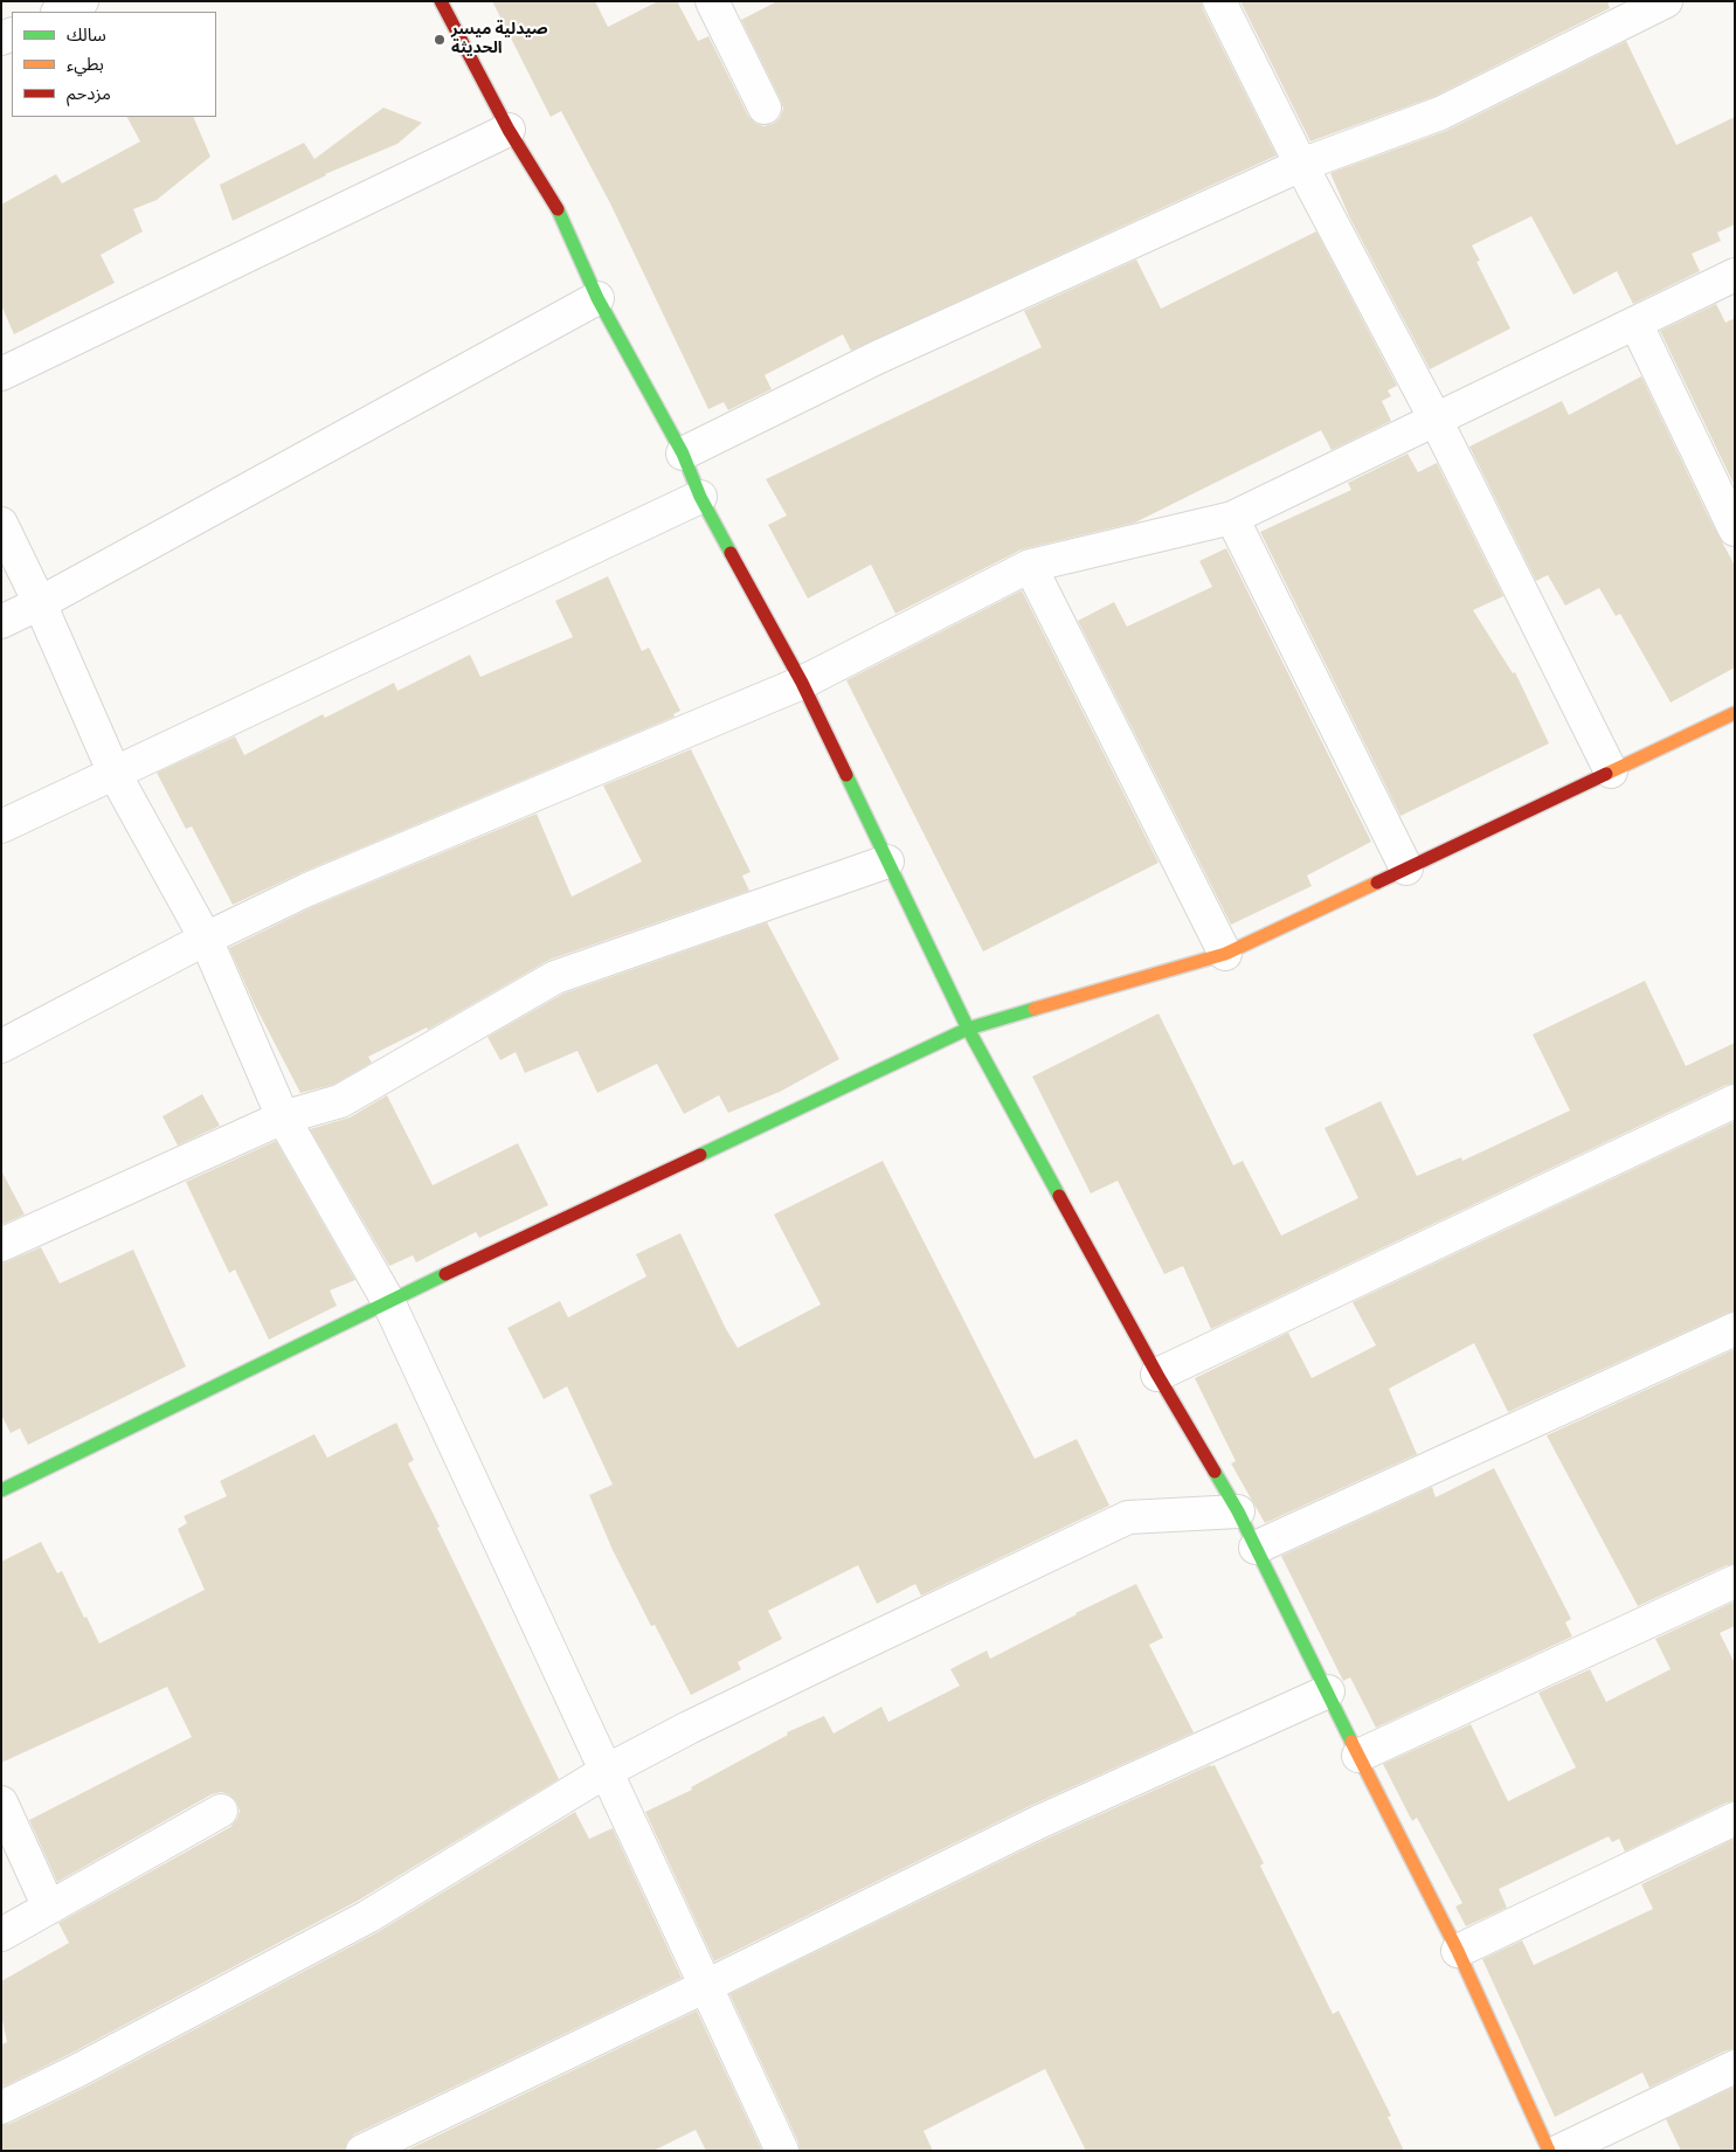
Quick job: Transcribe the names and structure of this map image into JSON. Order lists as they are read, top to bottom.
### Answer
{
  "places": ["صيدلية ميسر الحديثة"],
  "legend": ["سالك", "بطيء", "مزدحم"]
}
